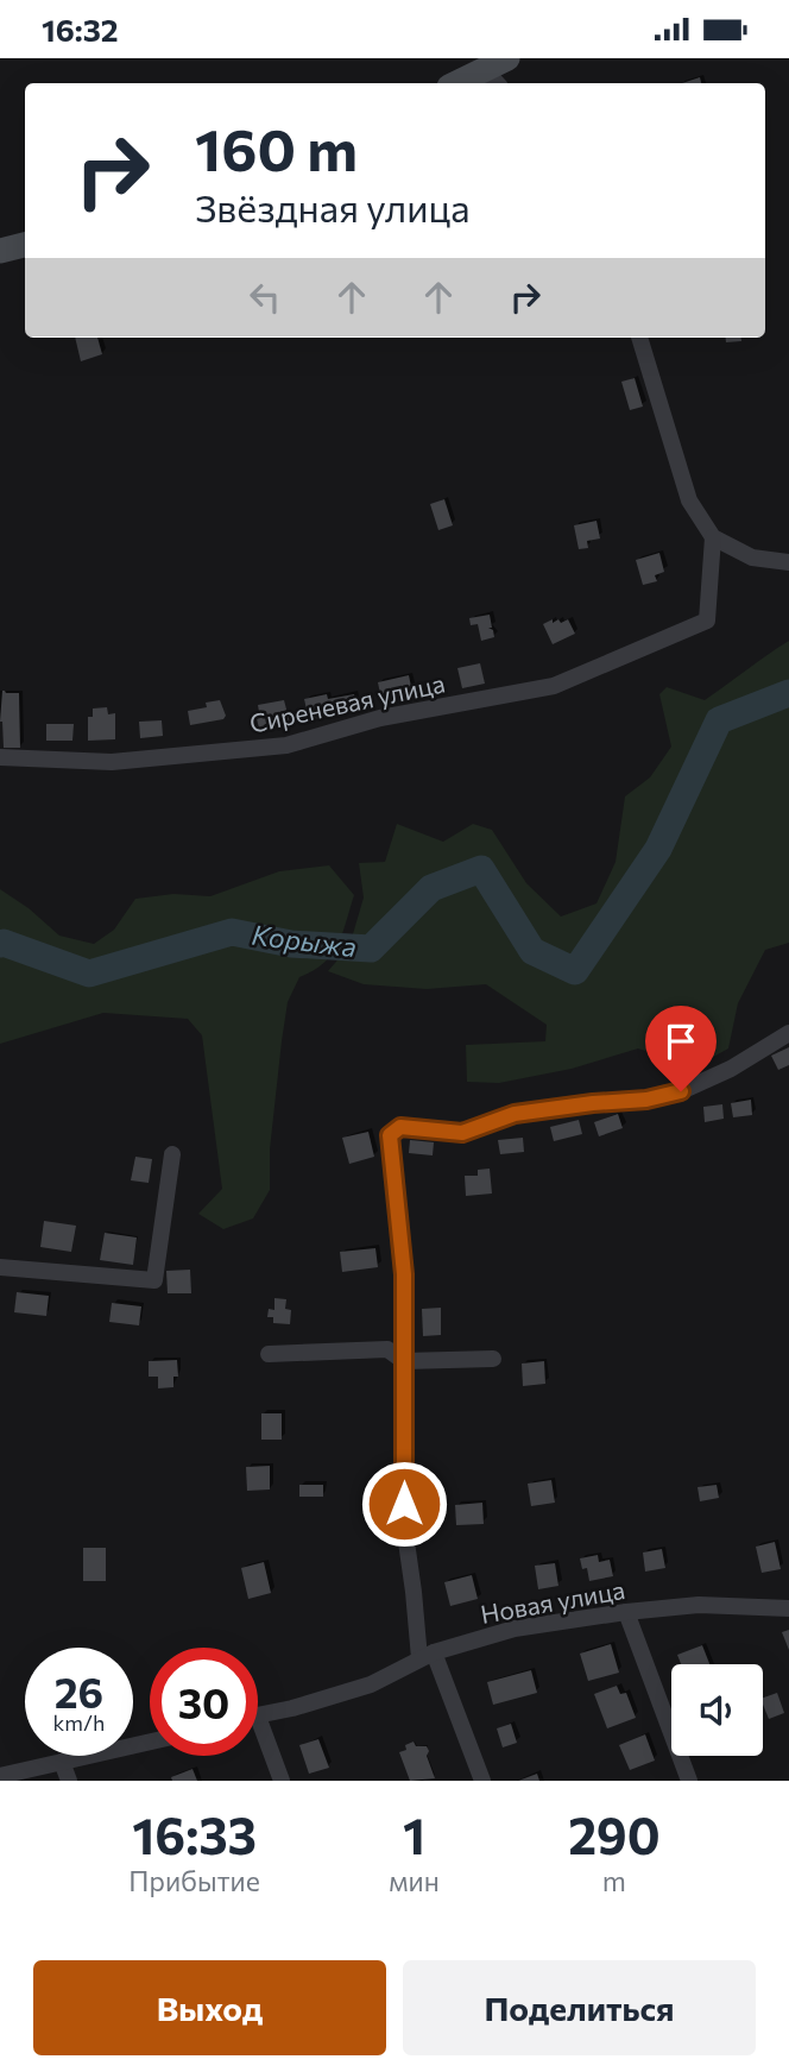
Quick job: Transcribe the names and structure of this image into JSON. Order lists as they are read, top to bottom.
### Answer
{
  "streets": {
    "street": ["Сиреневая улица", "Новая улица"]
  },
  "water": ["Корыжа"],
  "page": {
    "status": "16:32",
    "turn": ["160 m", "Звёздная улица"],
    "speed": "26 km/h",
    "limit": "30",
    "eta": [
      "16:33",
      "Прибытие",
      "1",
      "мин",
      "290",
      "m"
    ],
    "buttons": ["Выход", "Поделиться"]
  }
}
